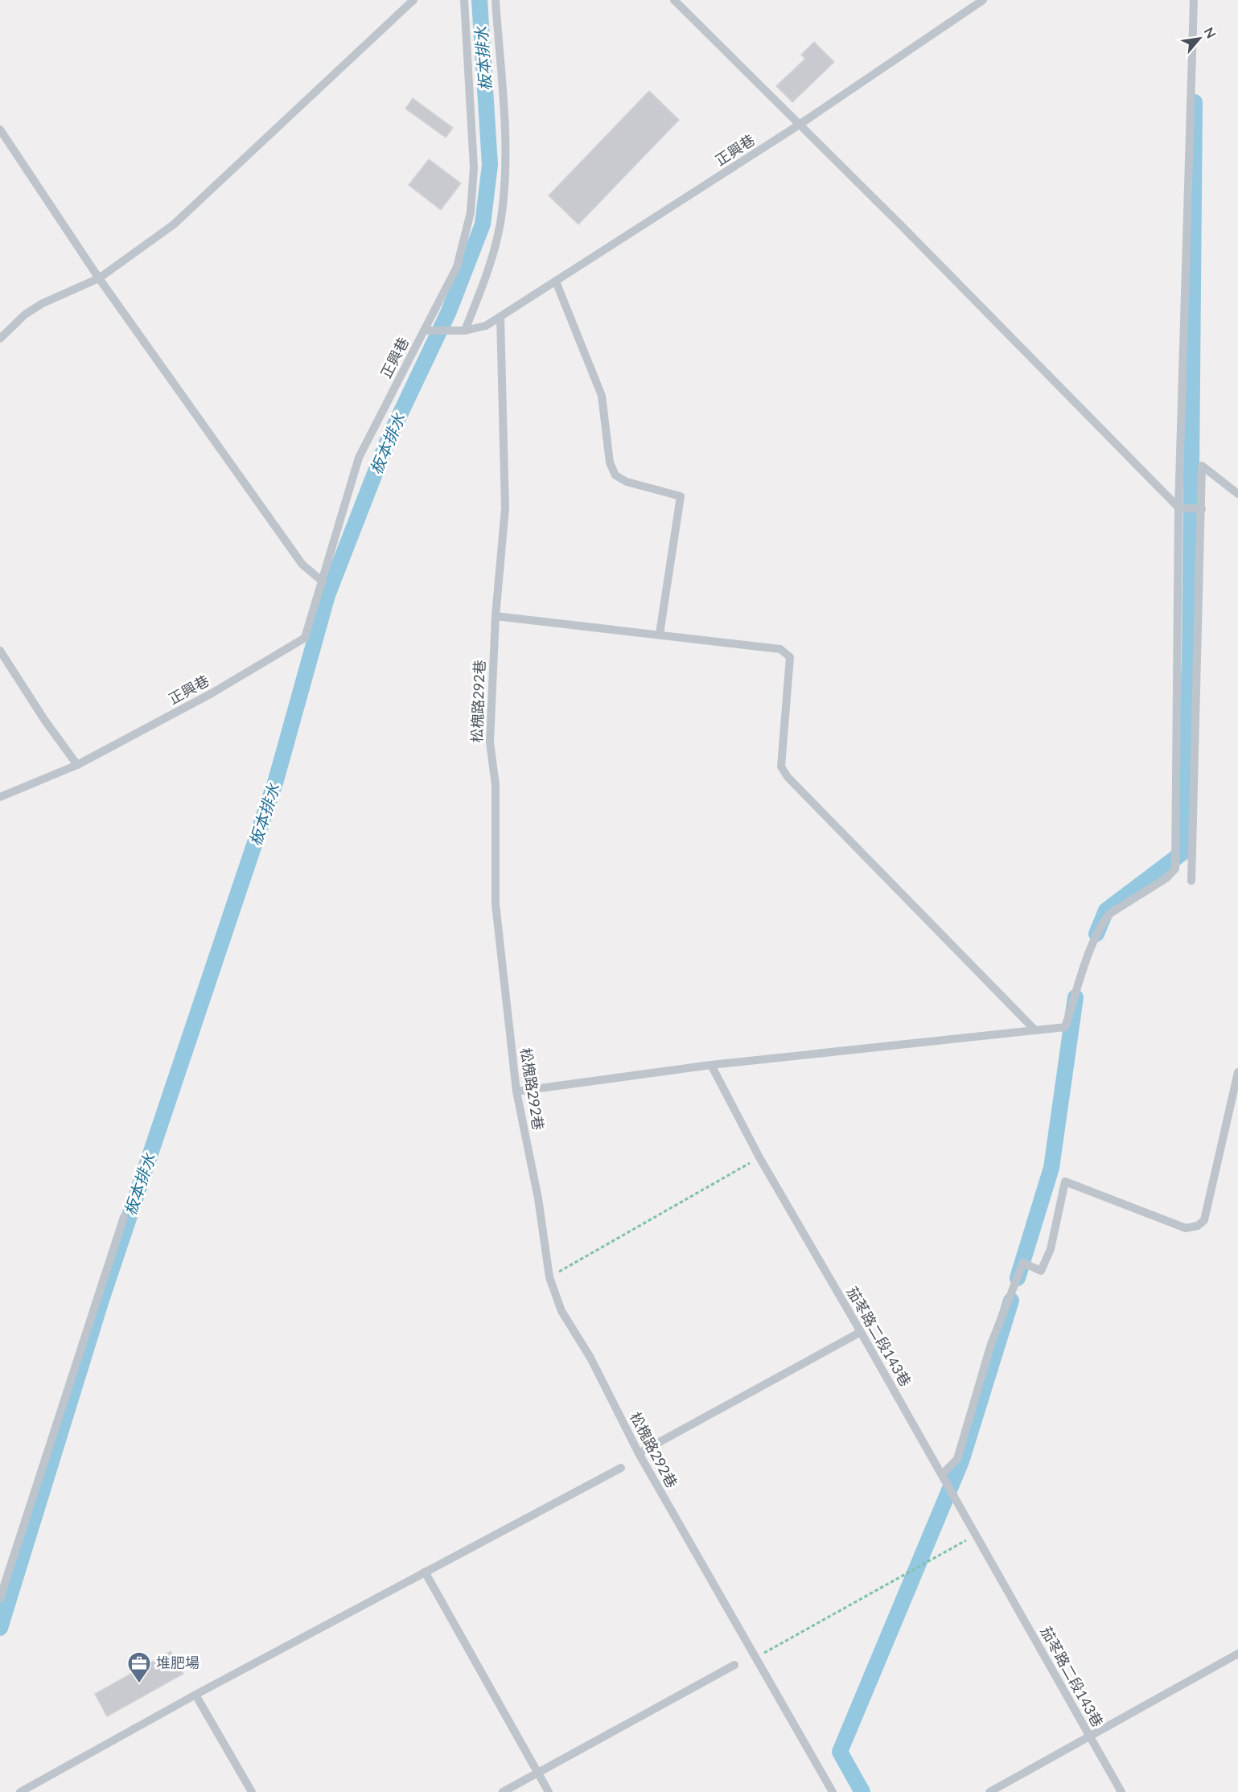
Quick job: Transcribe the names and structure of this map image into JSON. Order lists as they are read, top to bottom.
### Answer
{
  "streets": {
    "lane": ["正興巷", "松槐路292巷", "茄苳路二段143巷"]
  },
  "crossings": [
    ["正興巷", "松槐路292巷"]
  ],
  "water": ["板本排水"],
  "places": {
    "office": ["堆肥場"]
  },
  "north": "top right"
}
